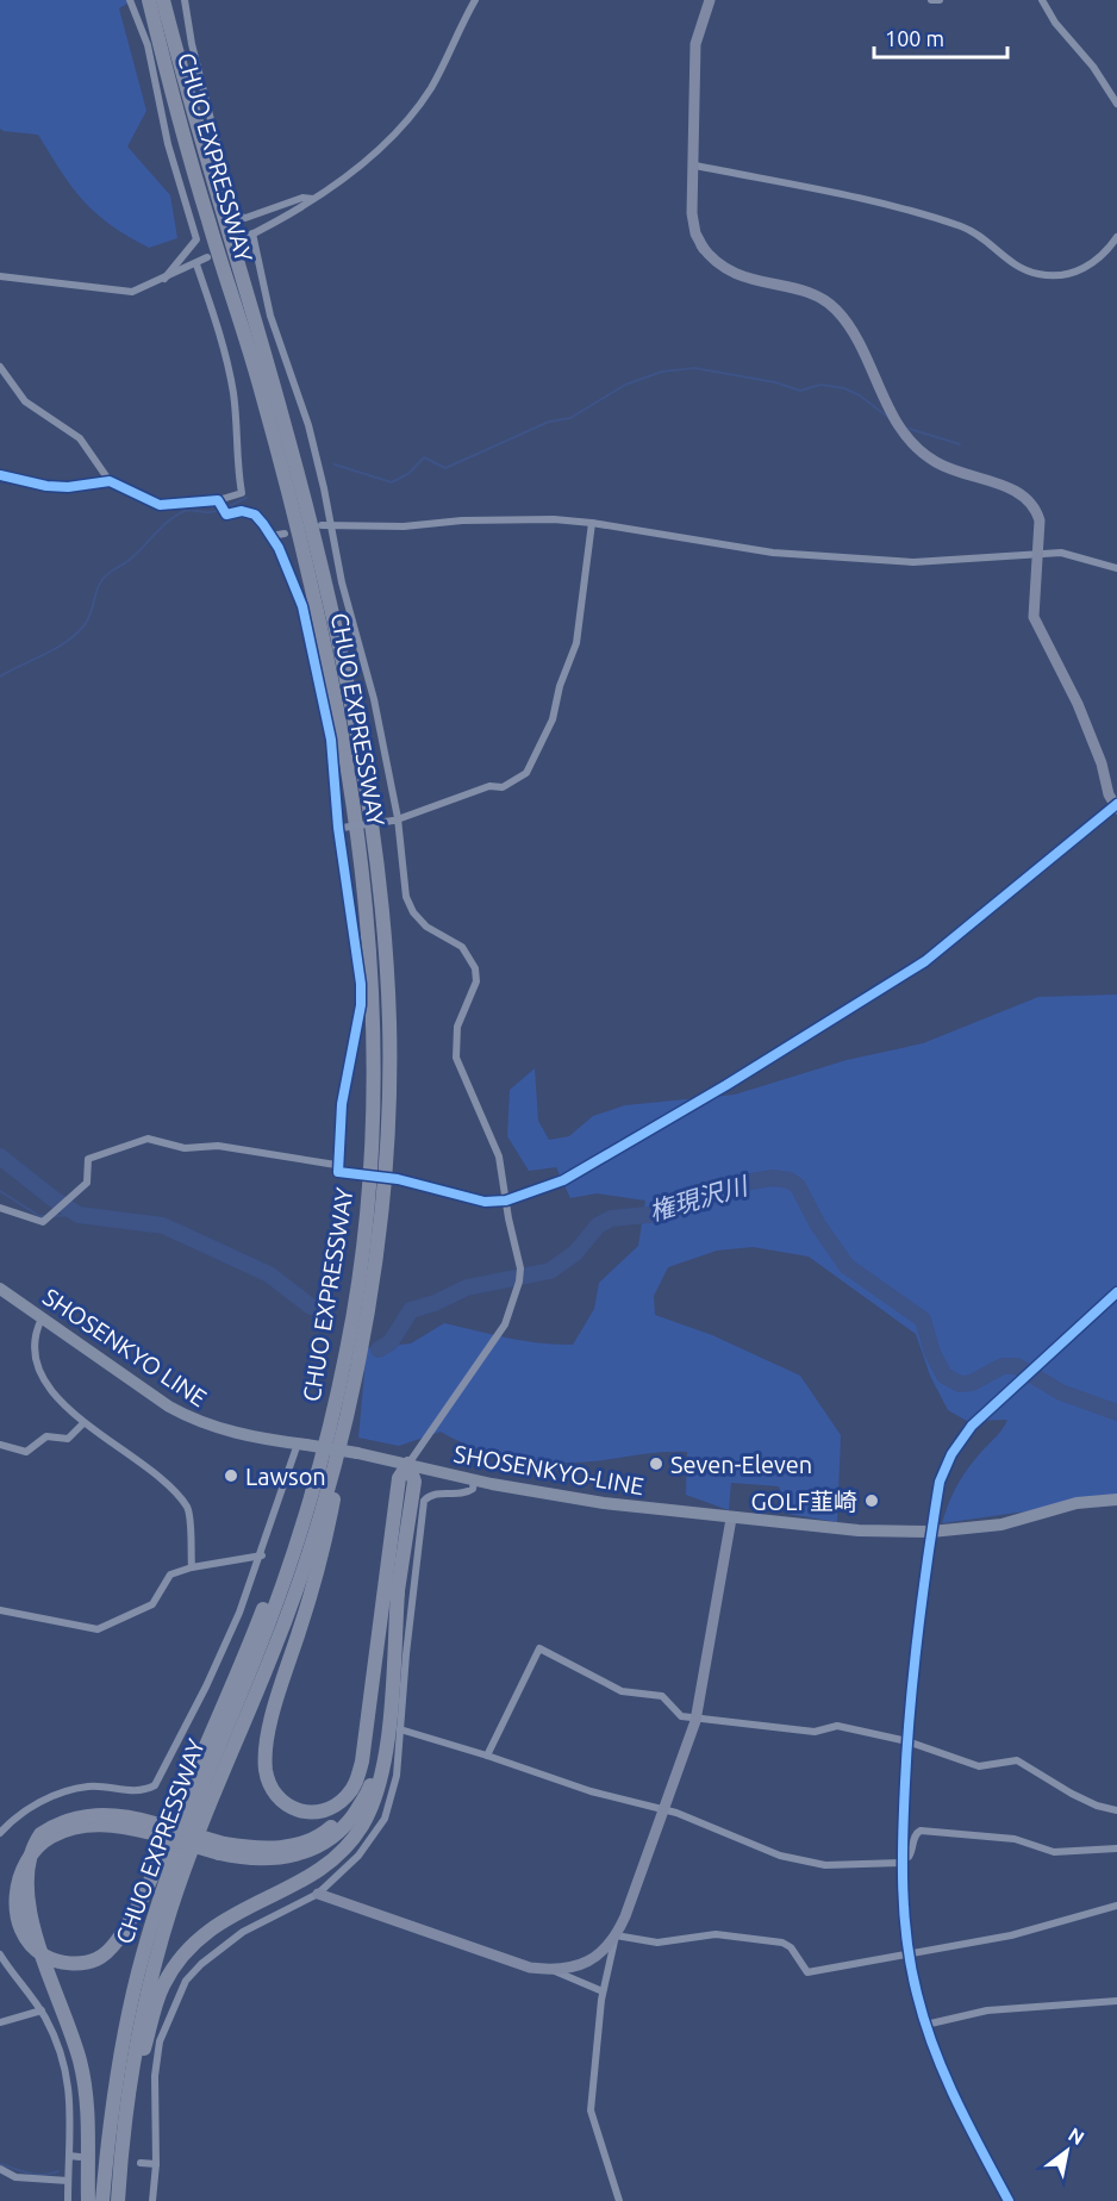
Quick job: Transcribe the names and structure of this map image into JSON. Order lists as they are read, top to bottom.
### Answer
{
  "streets": {
    "highway": ["CHUO EXPRESSWAY"],
    "main road": ["SHOSENKYO LINE", "SHOSENKYO-LINE"]
  },
  "crossings": [
    ["SHOSENKYO LINE", "SHOSENKYO-LINE"]
  ],
  "water": ["権現沢川"],
  "places": ["Seven-Eleven", "Lawson", "GOLF韮崎"],
  "scale_bar": "100 m",
  "north": "top right"
}
